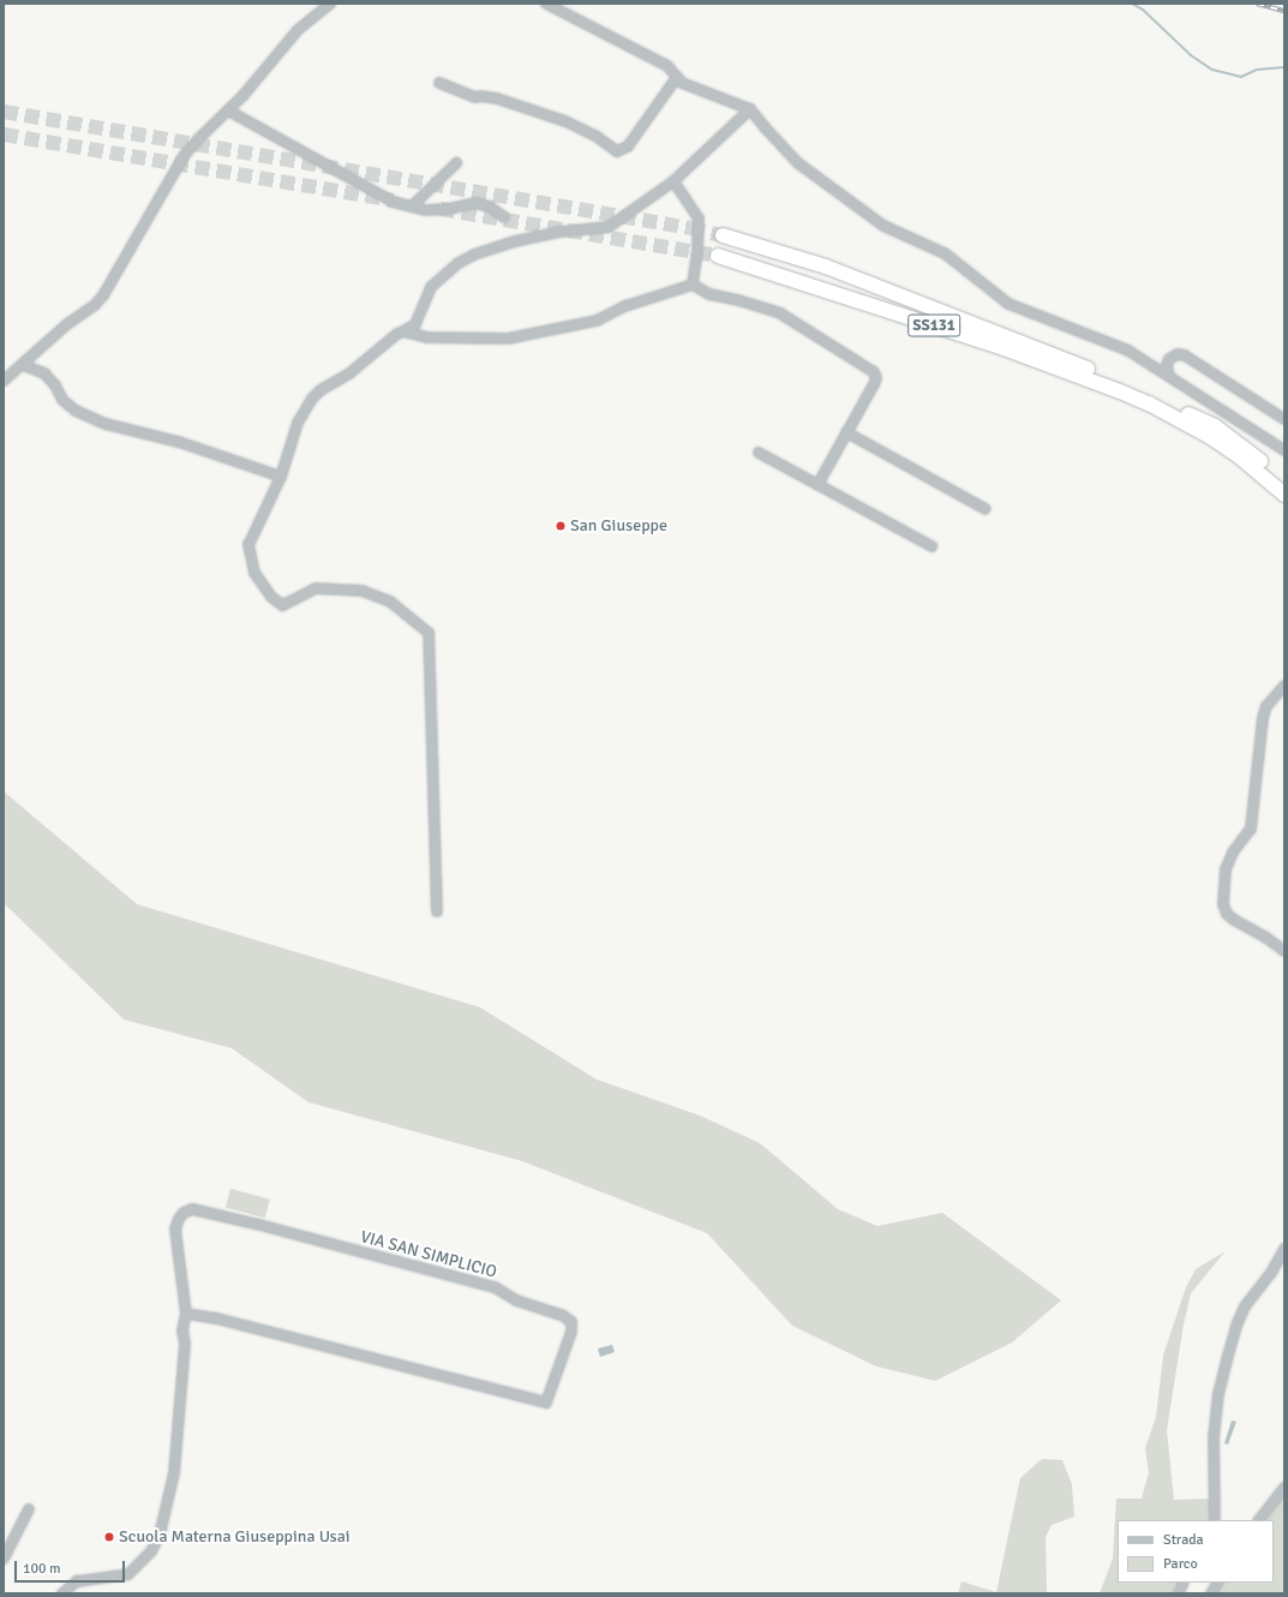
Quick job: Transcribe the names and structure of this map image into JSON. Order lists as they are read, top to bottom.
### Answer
{
  "streets": {
    "highway": ["SS131"],
    "street": ["VIA SAN SIMPLICIO"]
  },
  "places": ["San Giuseppe", "Scuola Materna Giuseppina Usai"],
  "legend": ["Strada", "Parco"],
  "scale_bar": "100 m"
}
